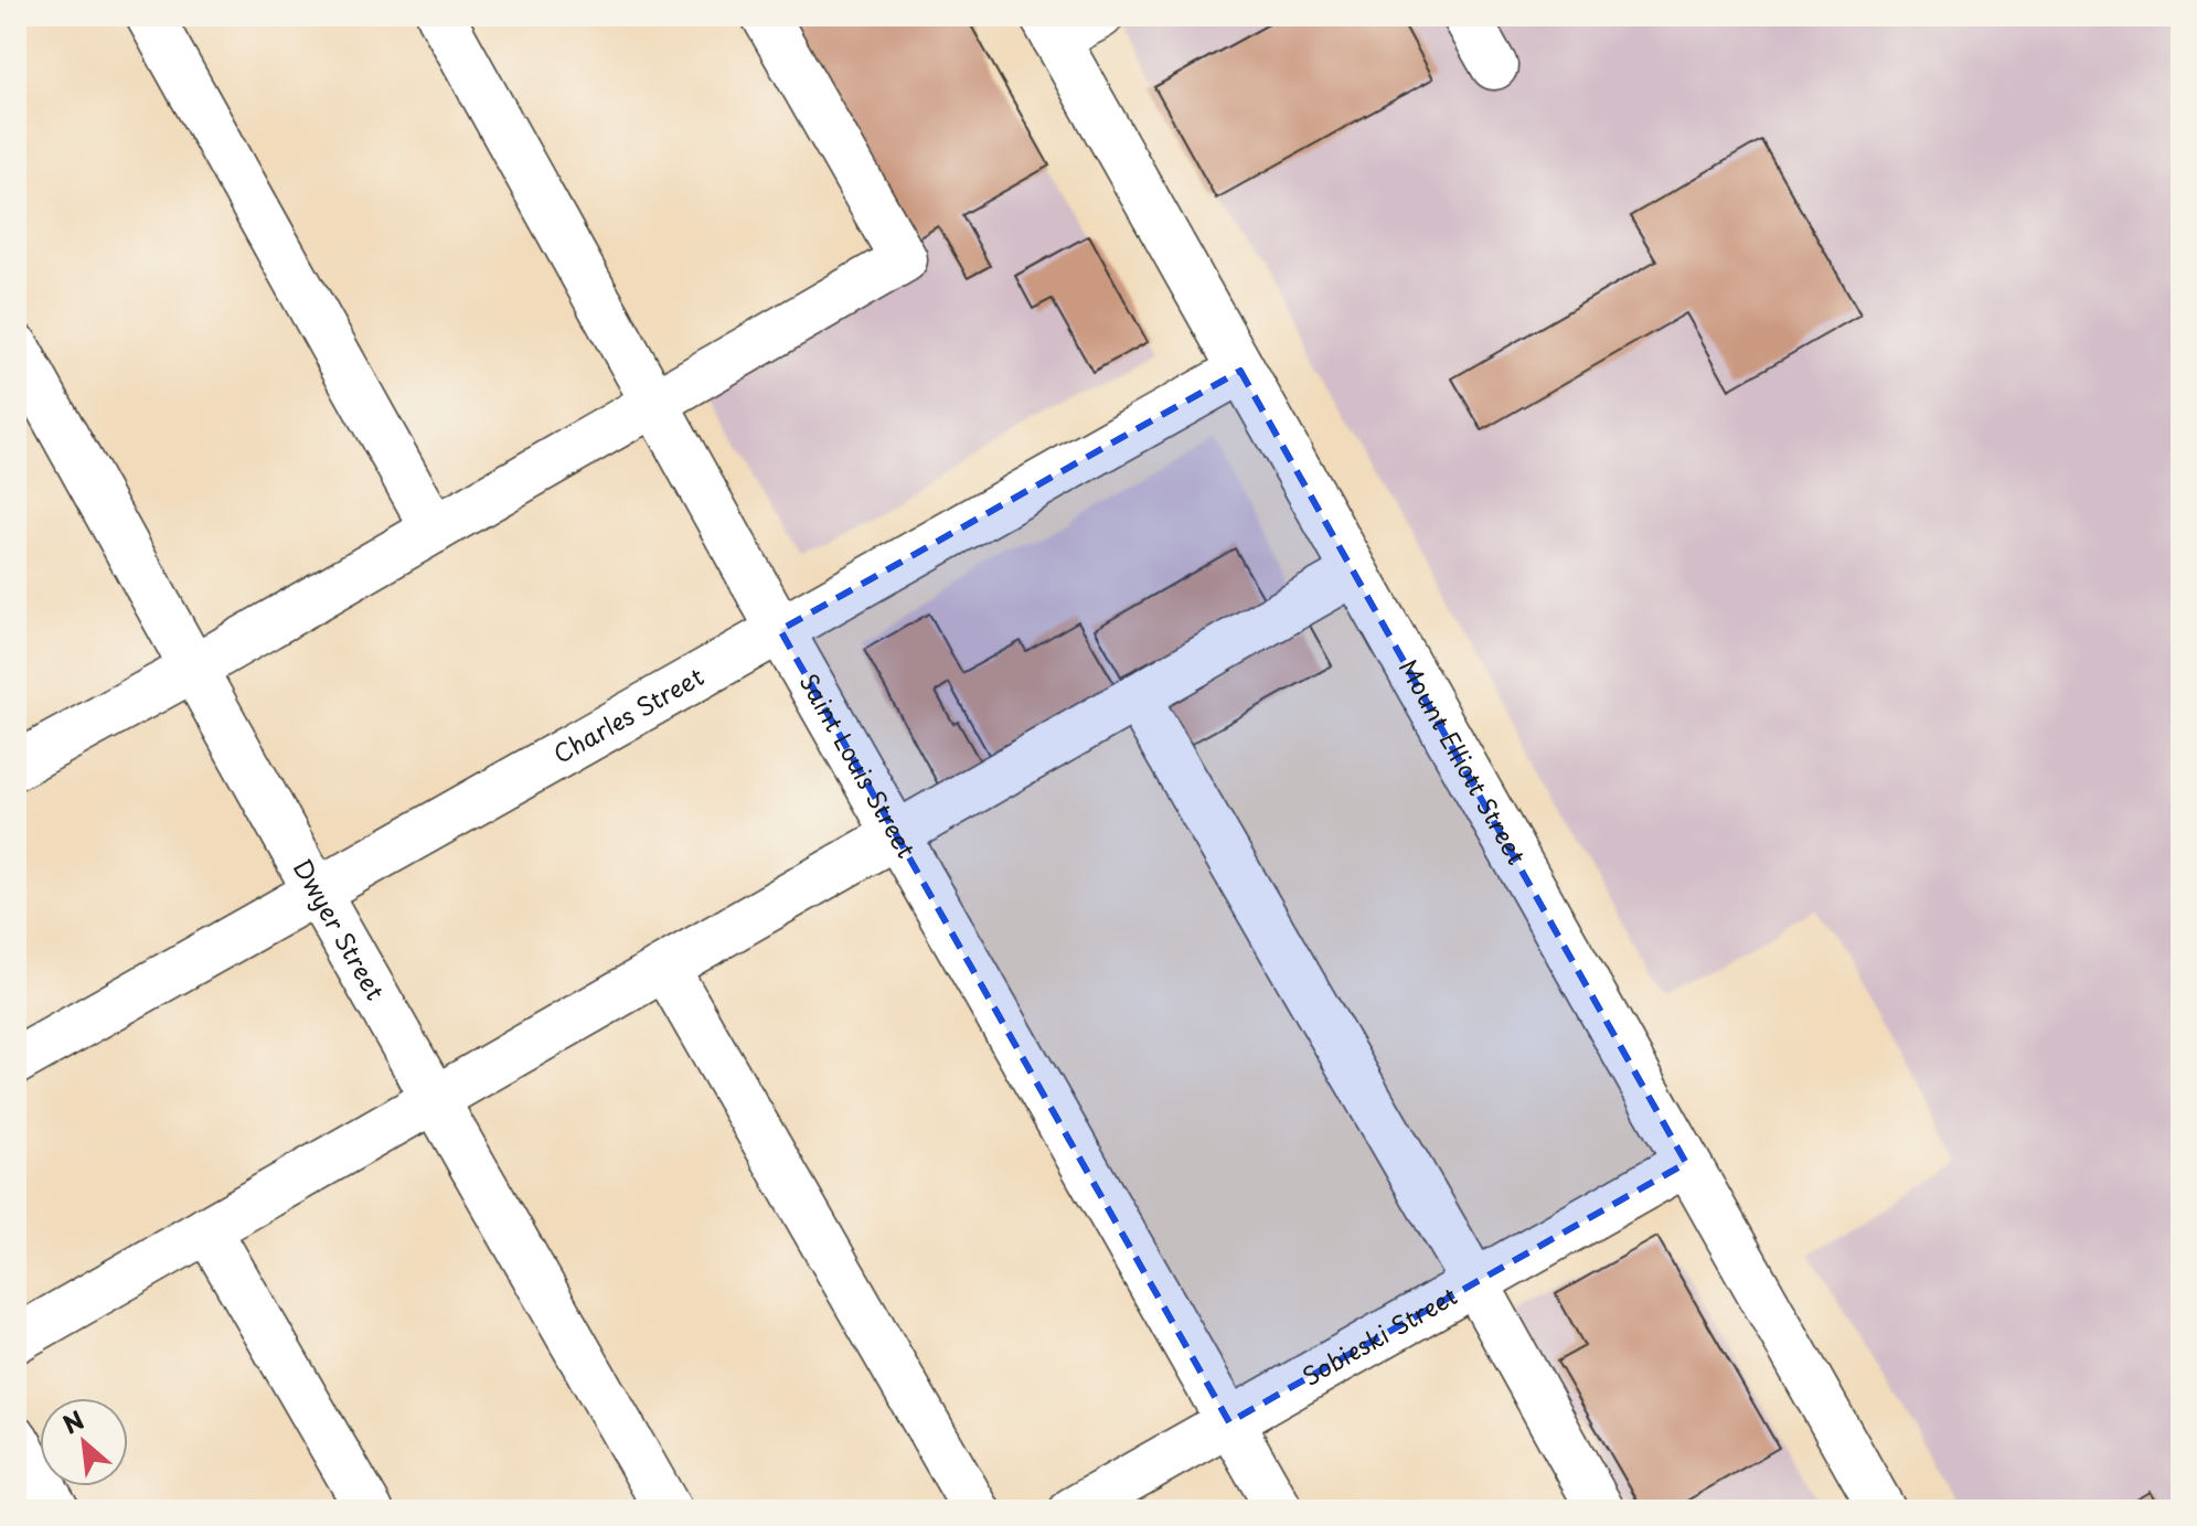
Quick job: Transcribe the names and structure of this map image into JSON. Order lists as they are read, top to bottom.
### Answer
{
  "streets": {
    "street": [
      "Charles Street",
      "Mount Elliott Street",
      "Saint Louis Street",
      "Dwyer Street",
      "Sobieski Street"
    ]
  },
  "crossings": [
    ["Charles Street", "Mount Elliott Street"],
    ["Charles Street", "Saint Louis Street"],
    ["Charles Street", "Dwyer Street"],
    ["Mount Elliott Street", "Sobieski Street"],
    ["Saint Louis Street", "Sobieski Street"]
  ],
  "north": "top left"
}
